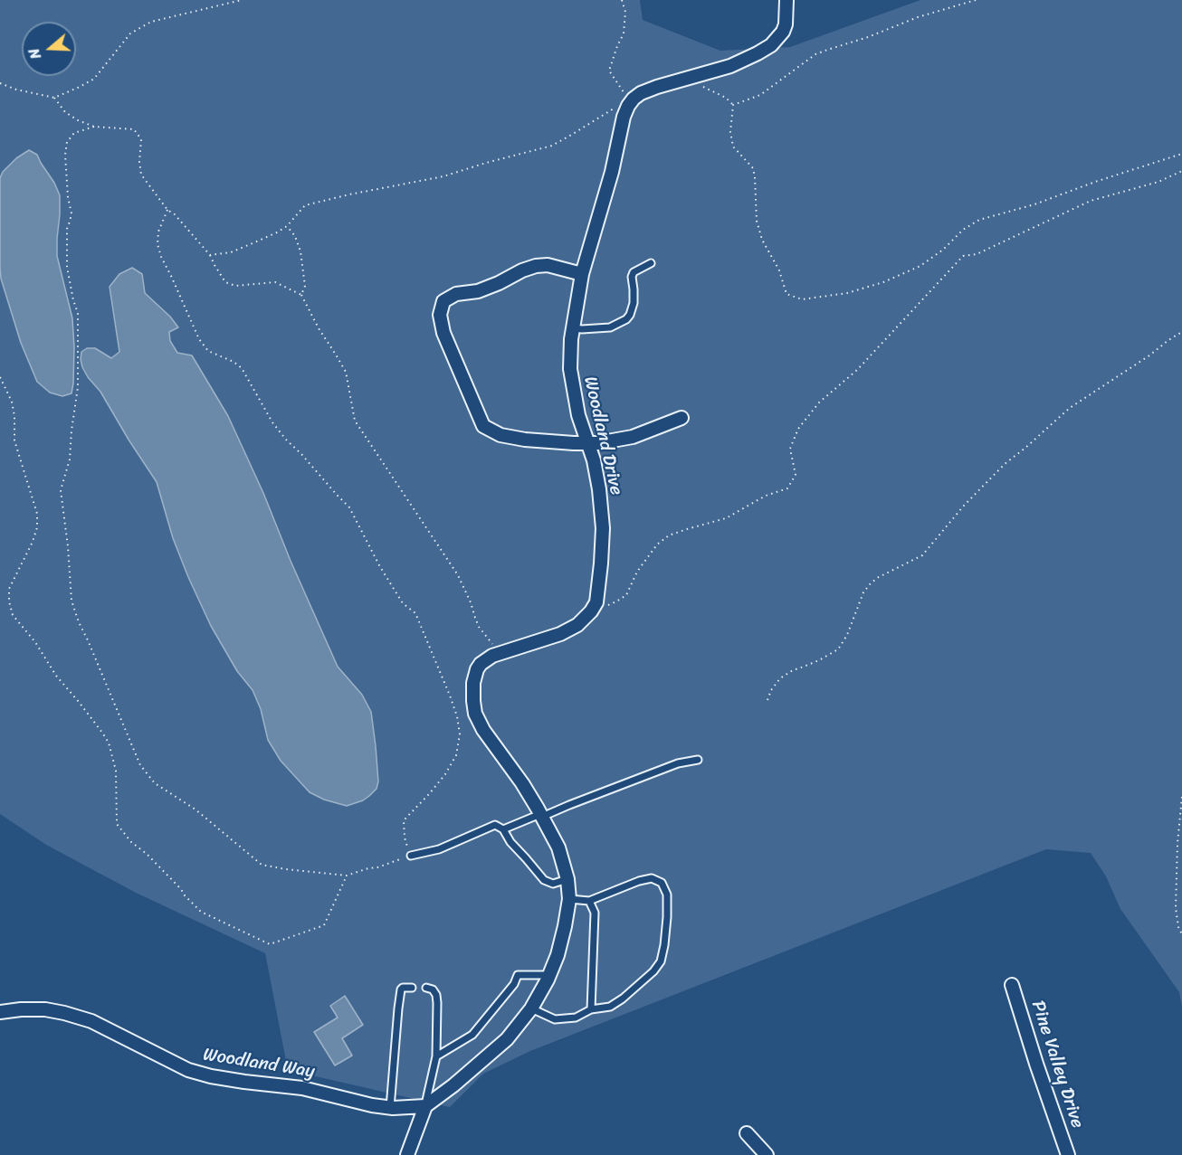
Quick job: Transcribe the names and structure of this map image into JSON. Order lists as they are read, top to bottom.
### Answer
{
  "streets": {
    "street": ["Woodland Drive", "Woodland Way", "Pine Valley Drive"]
  },
  "north": "left"
}
